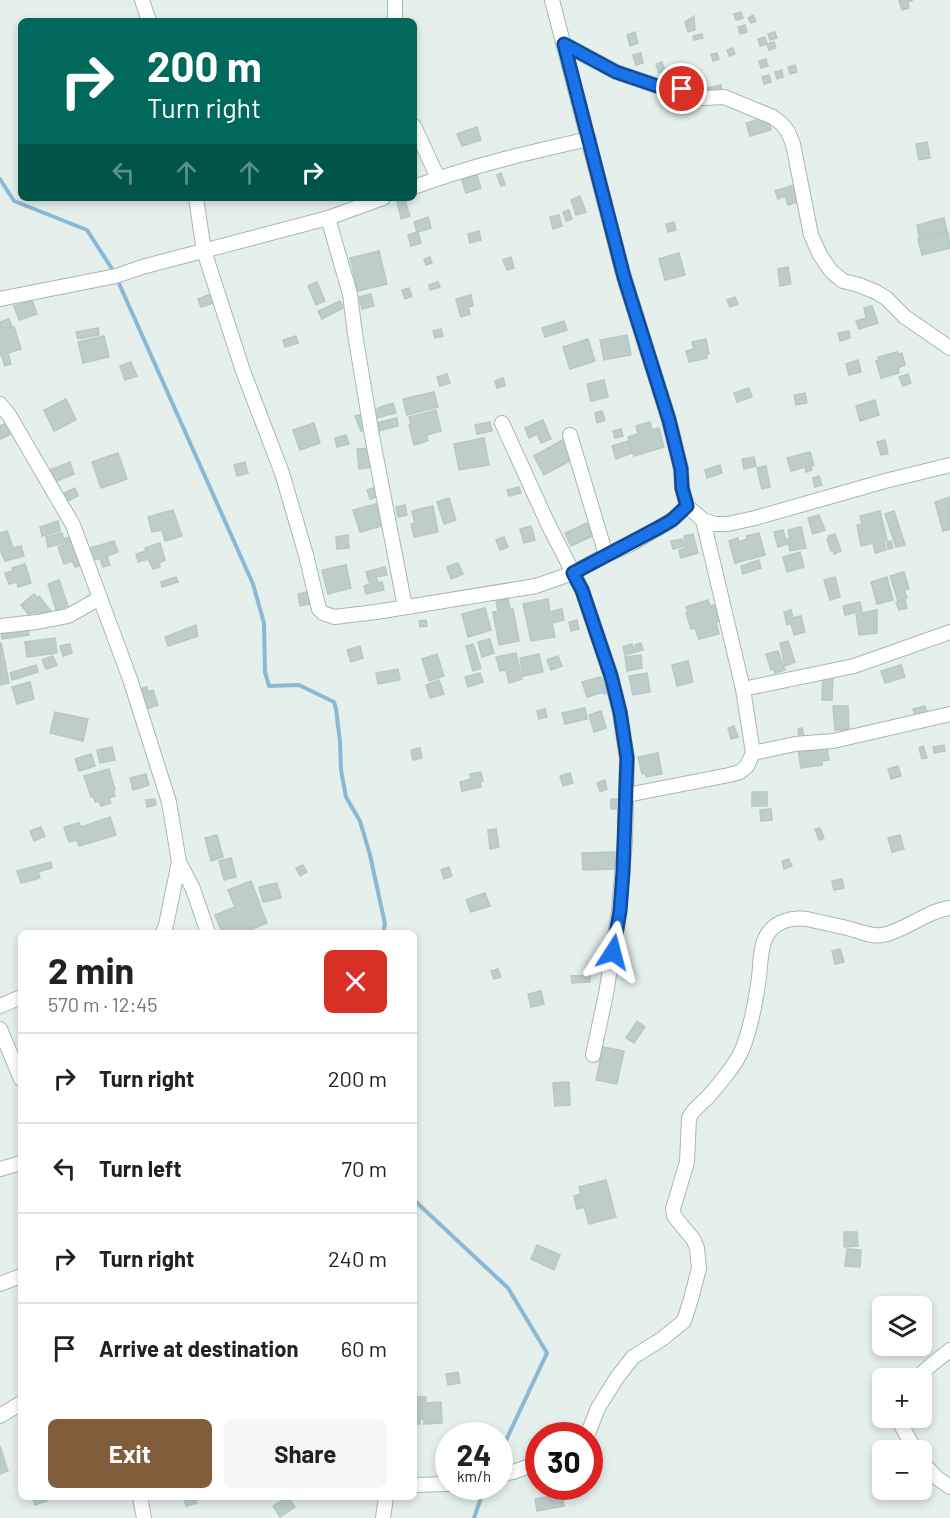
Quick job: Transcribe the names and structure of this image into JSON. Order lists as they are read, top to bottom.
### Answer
{
  "page": {
    "turn": ["200 m", "Turn right"],
    "heading": ["2 min", "570 m · 12:45"],
    "list": [
      {
        "name": "Turn right",
        "value": "200 m"
      },
      {
        "name": "Turn left",
        "value": "70 m"
      },
      {
        "name": "Turn right",
        "value": "240 m"
      },
      {
        "name": "Arrive at destination",
        "value": "60 m"
      }
    ],
    "map_buttons": ["+", "−"],
    "buttons": ["Exit", "Share"],
    "speed": "24 km/h",
    "limit": "30"
  }
}
